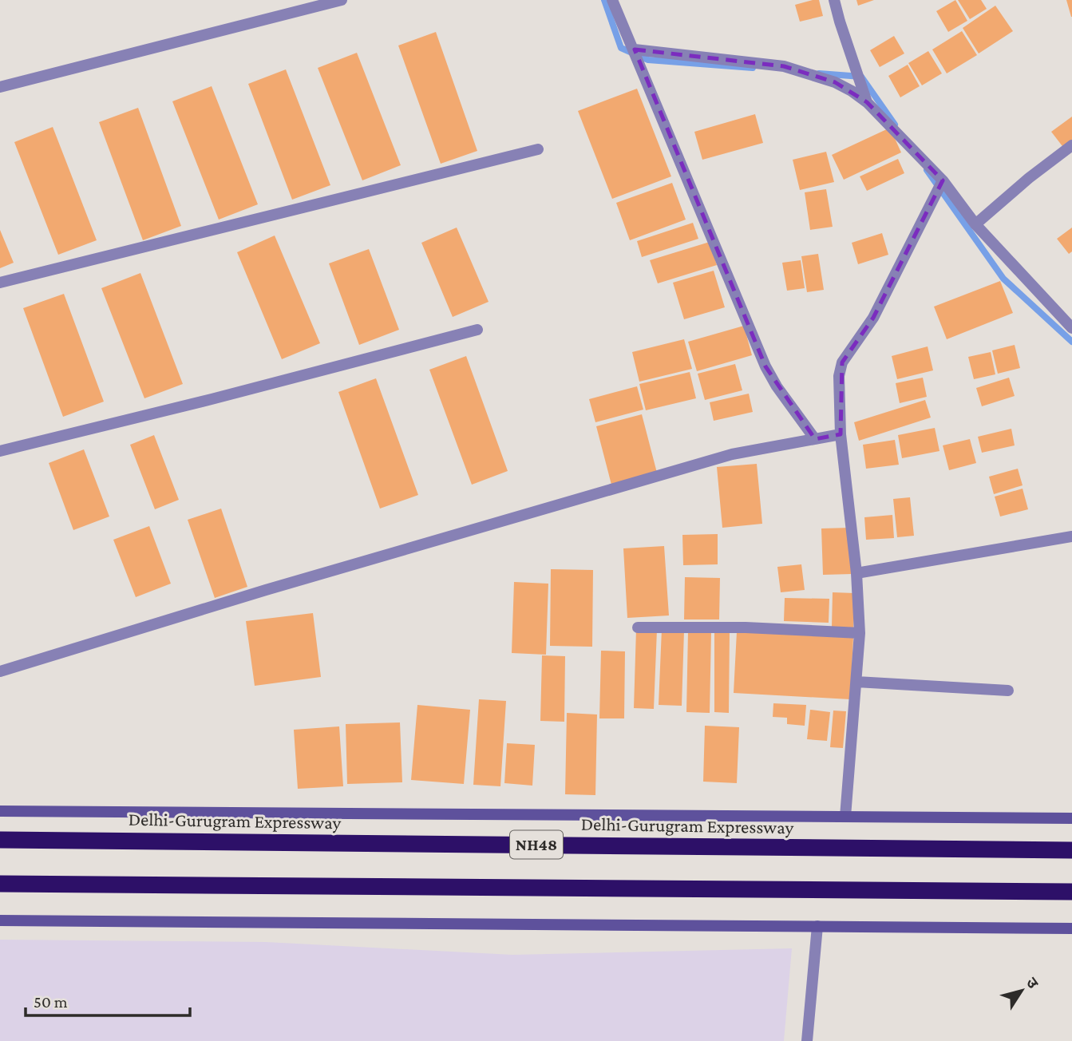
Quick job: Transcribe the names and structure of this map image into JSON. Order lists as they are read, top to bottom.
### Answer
{
  "streets": {
    "highway": ["Delhi-Gurugram Expressway", "NH48"]
  },
  "scale_bar": "50 m",
  "north": "top right"
}
